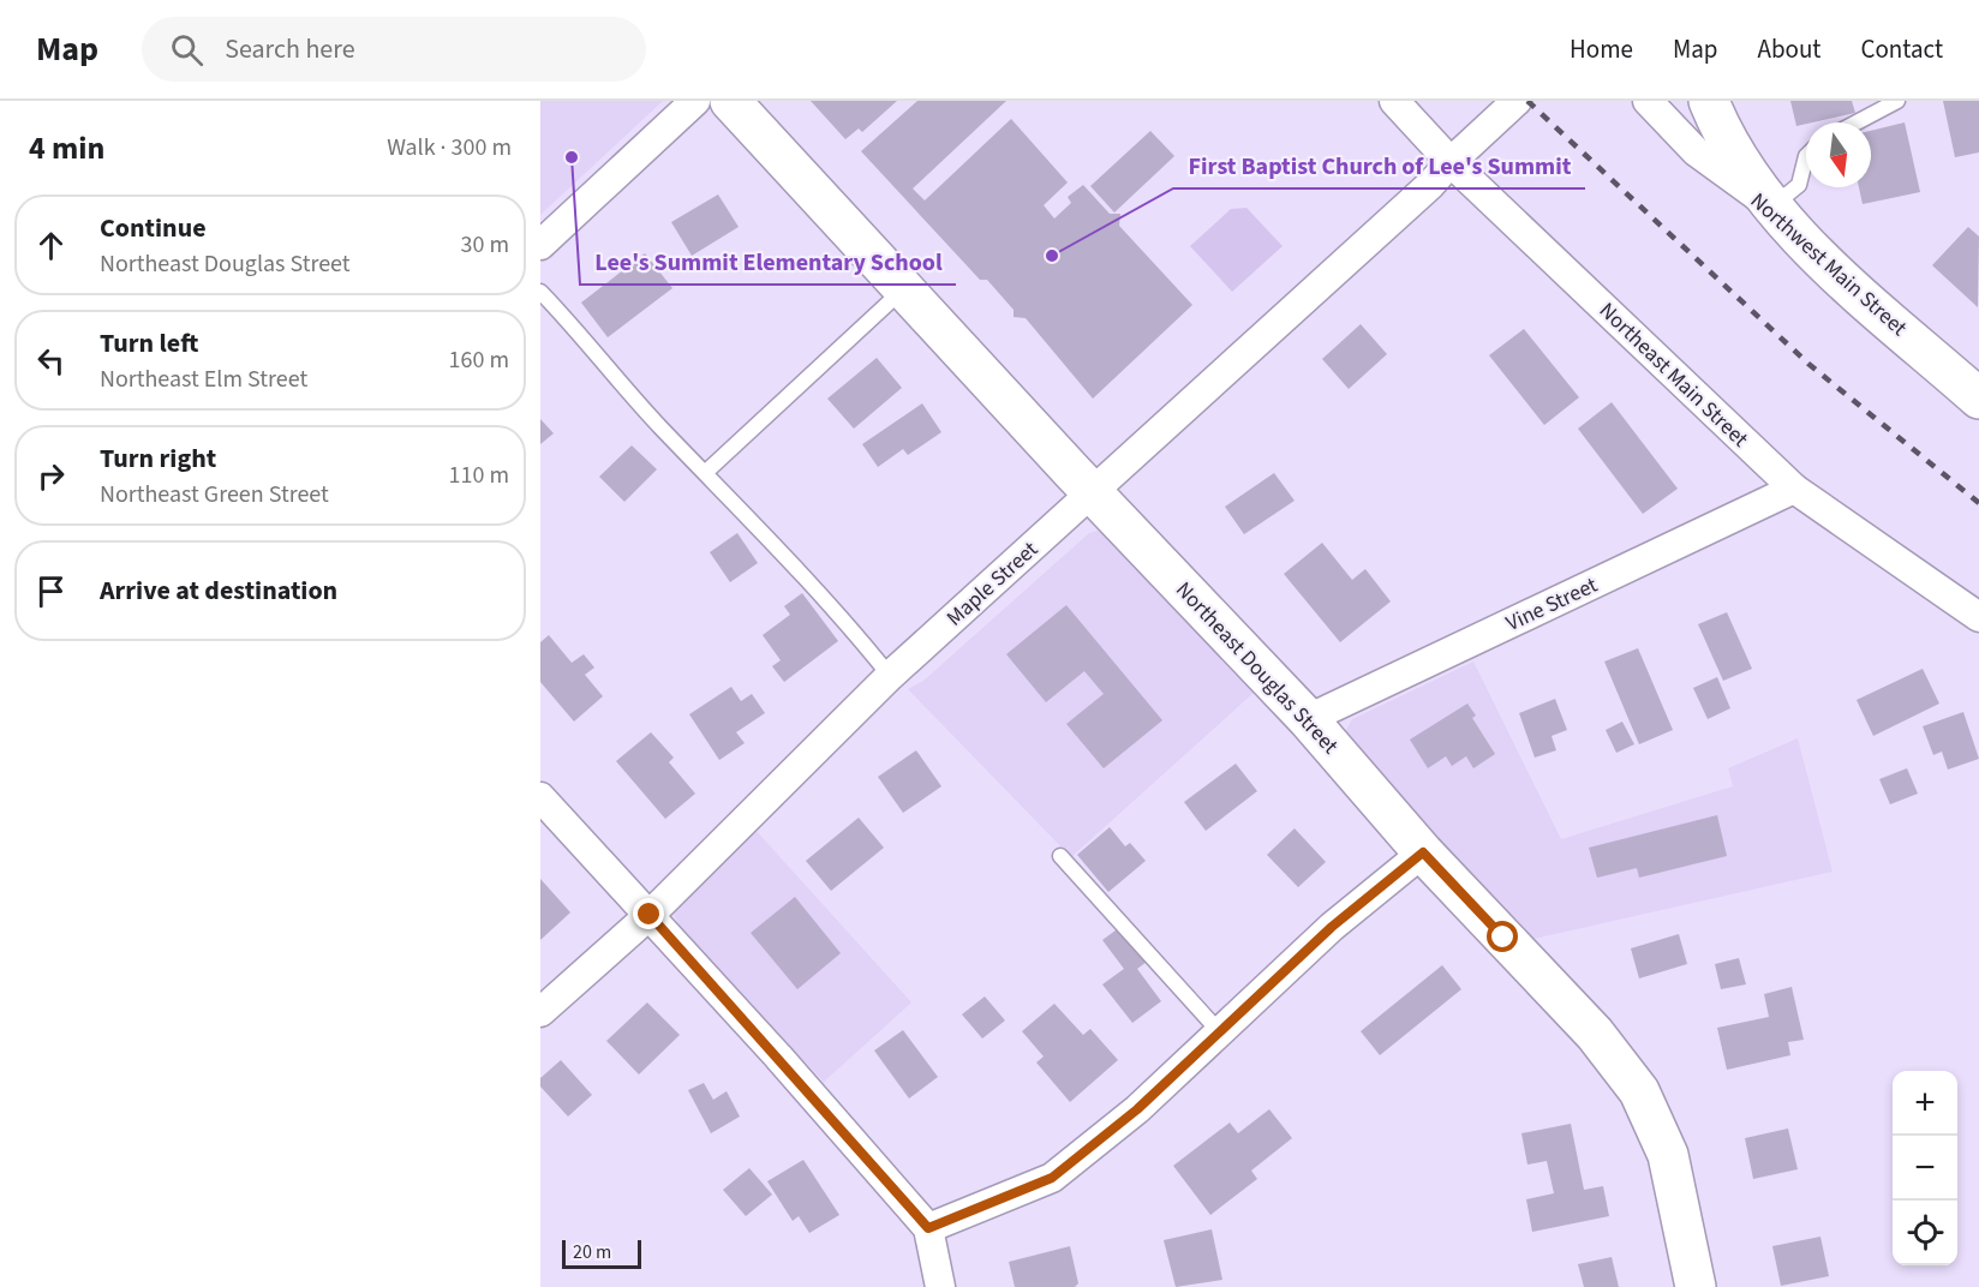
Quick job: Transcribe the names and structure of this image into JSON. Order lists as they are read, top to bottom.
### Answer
{
  "streets": {
    "main road": ["Northwest Main Street", "Northeast Douglas Street"],
    "street": ["Northeast Main Street", "Maple Street", "Vine Street"]
  },
  "crossings": [
    ["Northeast Main Street", "Maple Street"],
    ["Northeast Main Street", "Vine Street"],
    ["Maple Street", "Northeast Douglas Street"],
    ["Vine Street", "Northeast Douglas Street"]
  ],
  "places": ["Lee's Summit Elementary School", "First Baptist Church of Lee's Summit"],
  "scale_bar": "20 m",
  "north": "bottom",
  "page": {
    "header": "Map",
    "search": "Search here",
    "nav": [
      "Home",
      "Map",
      "About",
      "Contact"
    ],
    "heading": ["4 min", "Walk · 300 m"],
    "list": [
      ["Continue", "Northeast Douglas Street", "30 m"],
      ["Turn left", "Northeast Elm Street", "160 m"],
      ["Turn right", "Northeast Green Street", "110 m"],
      "Arrive at destination"
    ],
    "map_buttons": ["+", "−"],
    "scale": "20 m"
  }
}
